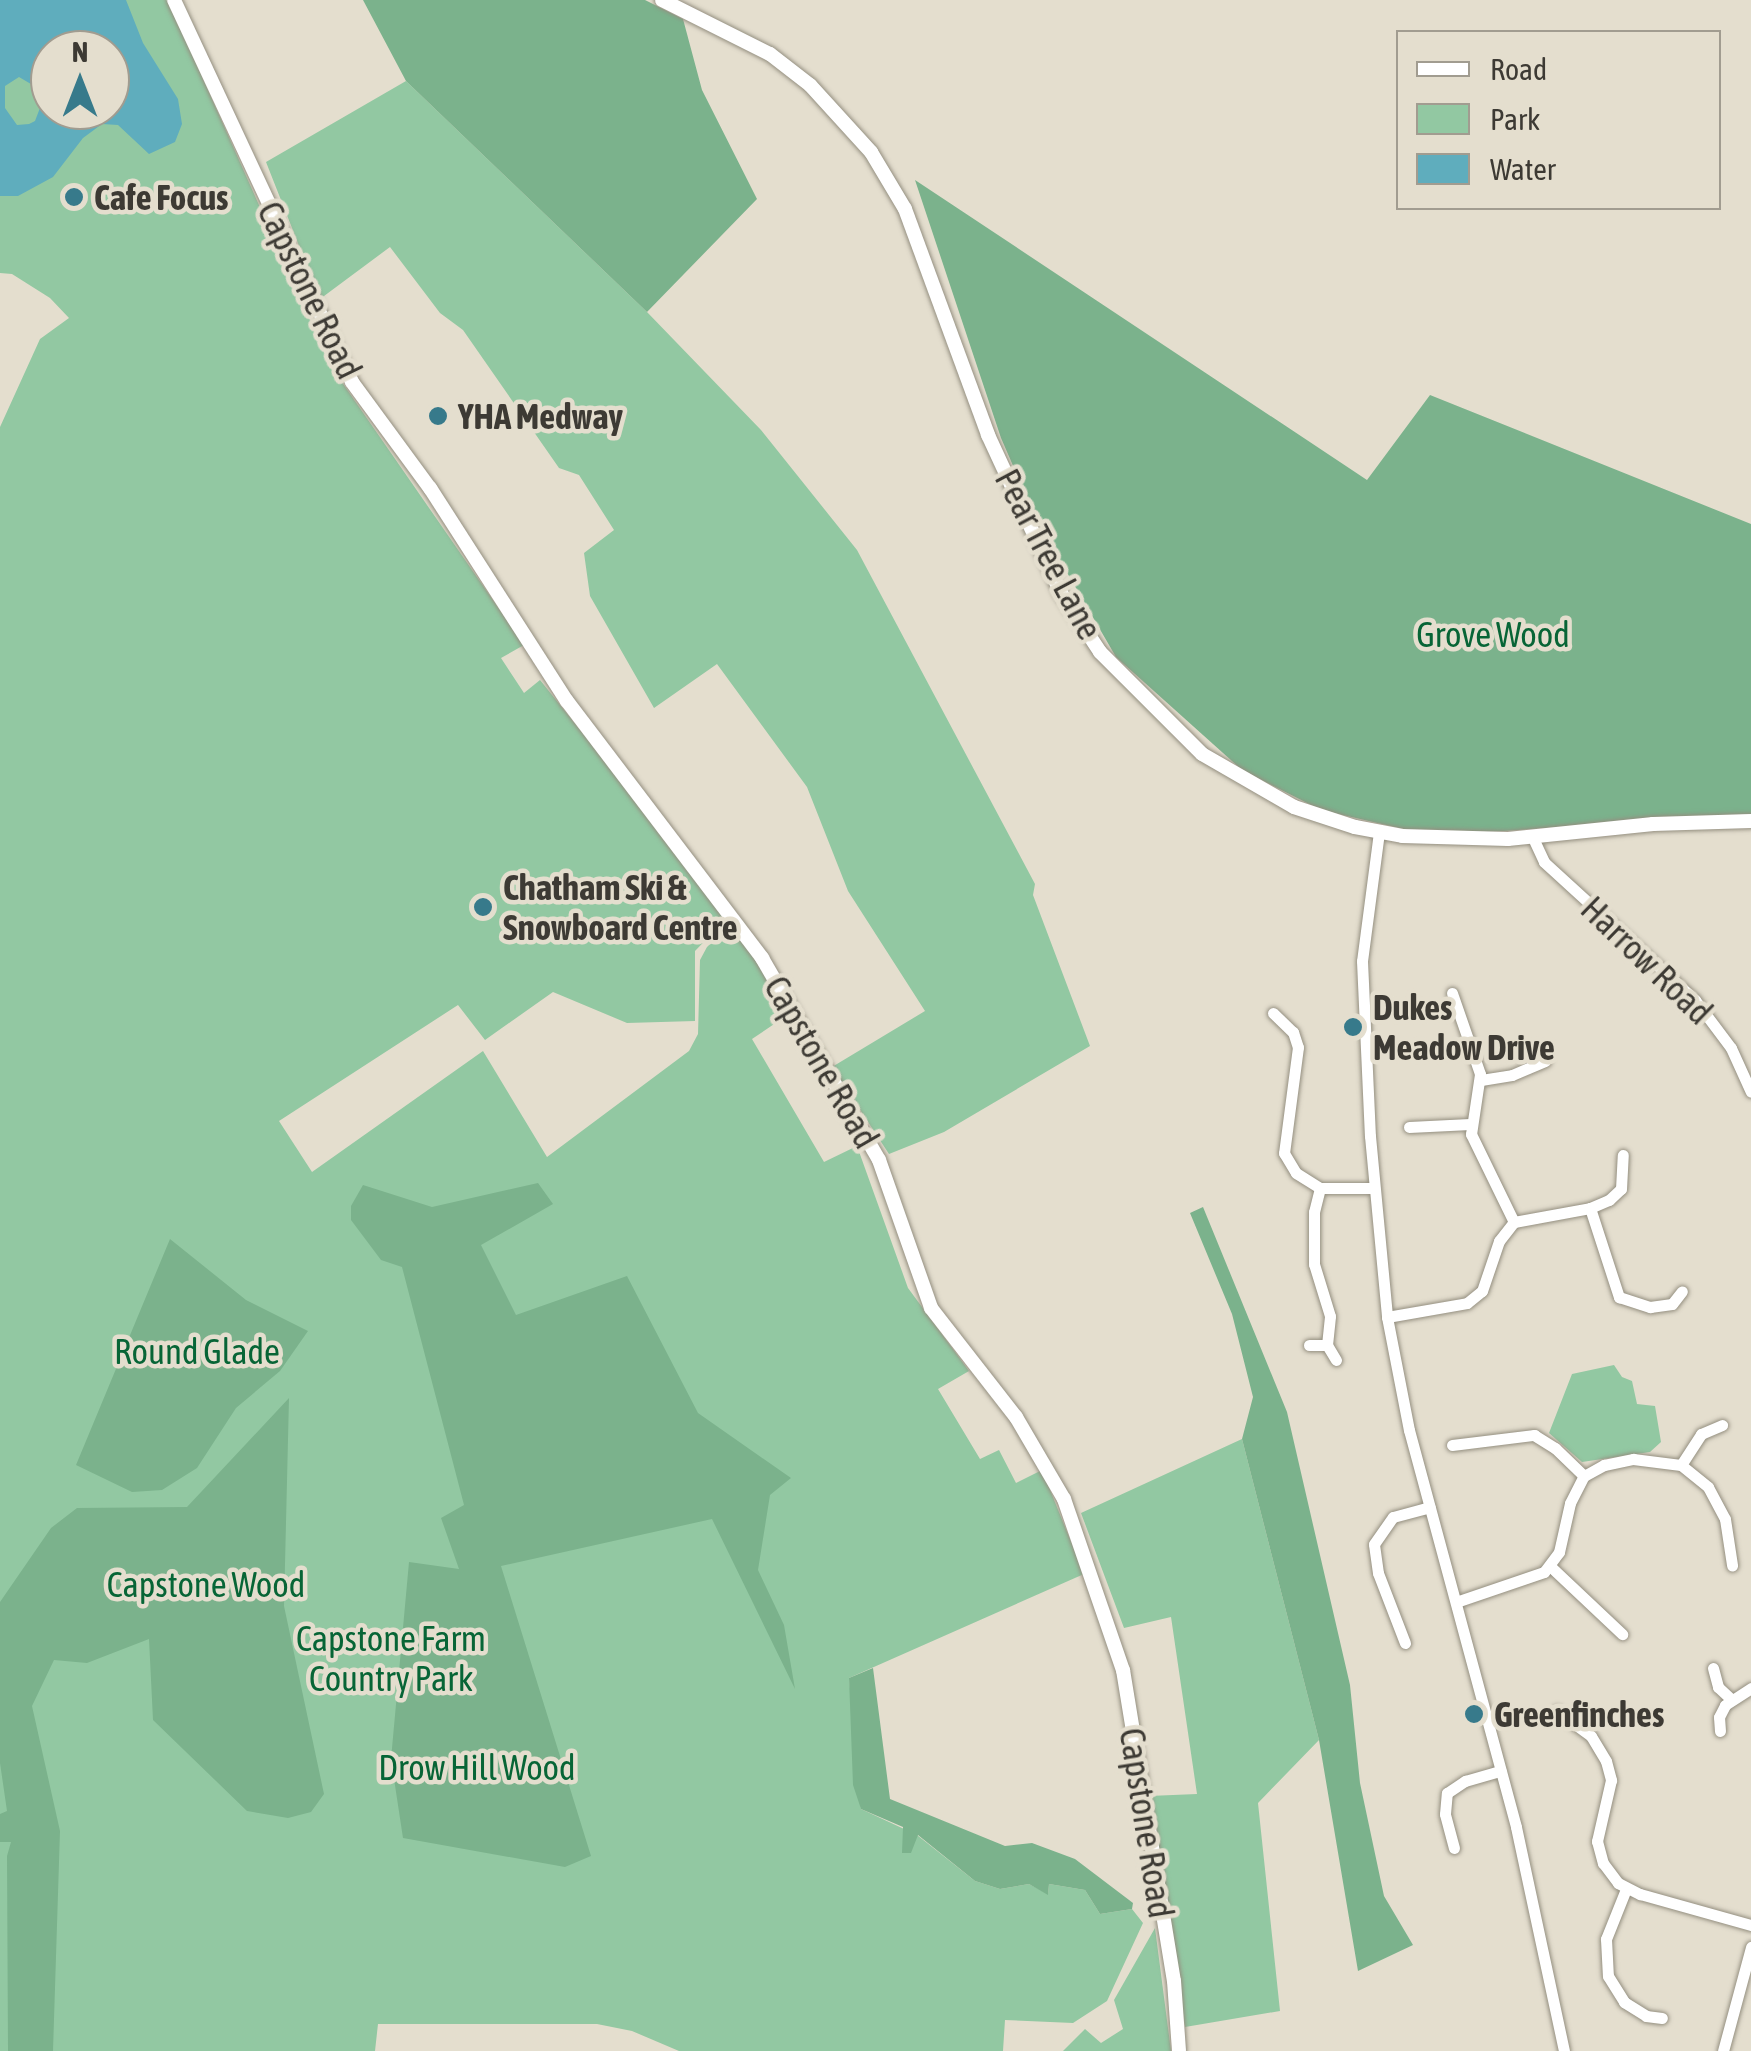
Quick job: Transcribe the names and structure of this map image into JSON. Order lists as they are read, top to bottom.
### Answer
{
  "streets": {
    "street": ["Capstone Road", "Pear Tree Lane", "Harrow Road"]
  },
  "crossings": [
    ["Pear Tree Lane", "Harrow Road"]
  ],
  "parks": [
    "Grove Wood",
    "Round Glade",
    "Capstone Wood",
    "Capstone Farm Country Park",
    "Drow Hill Wood"
  ],
  "places": [
    "Cafe Focus",
    "YHA Medway",
    "Chatham Ski & Snowboard Centre",
    "Dukes Meadow Drive",
    "Greenfinches"
  ],
  "legend": ["Road", "Park", "Water"],
  "north": "top"
}
